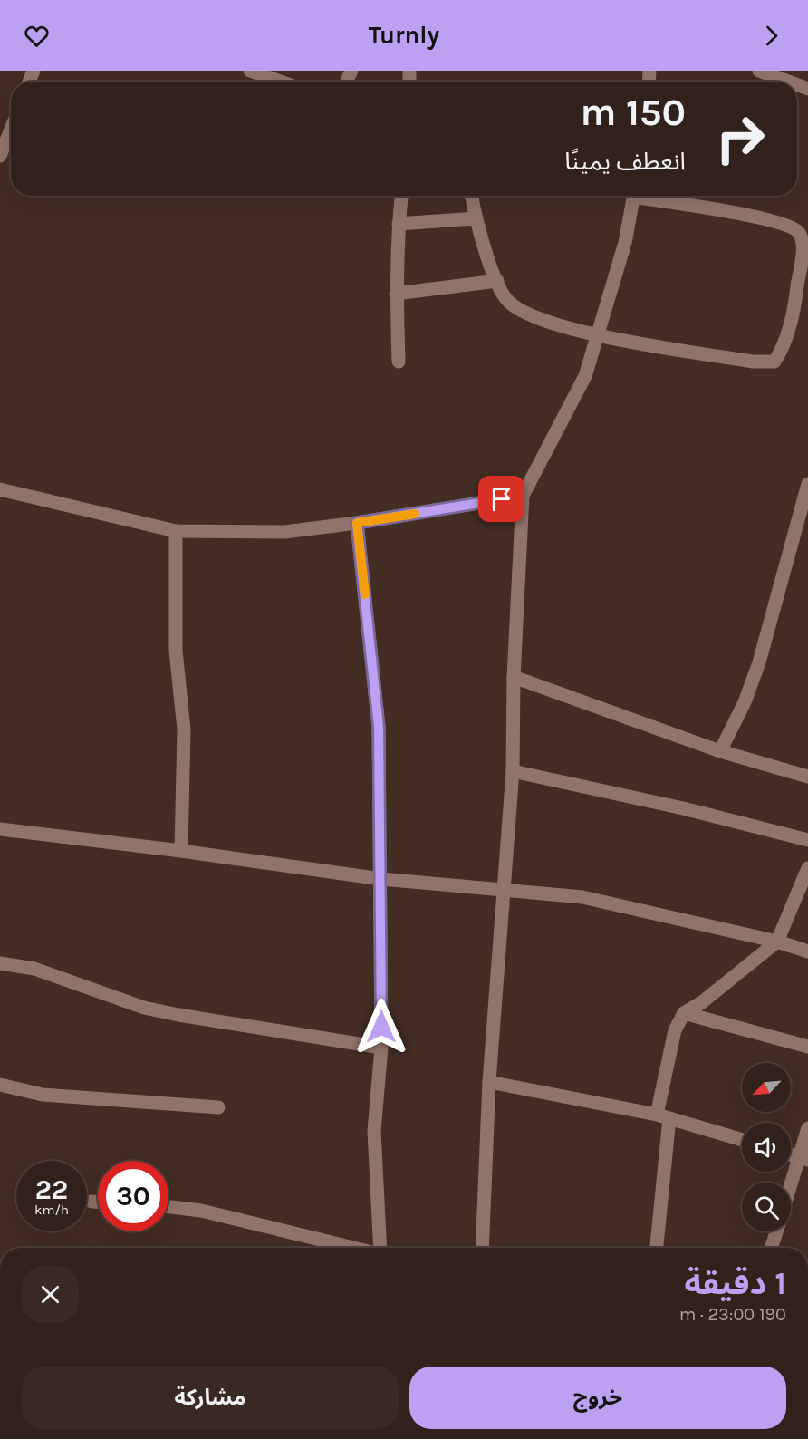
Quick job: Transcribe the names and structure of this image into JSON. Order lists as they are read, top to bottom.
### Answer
{
  "north": "bottom left",
  "page": {
    "header": "Turnly",
    "turn": ["150 m", "انعطف يمينًا"],
    "speed": "22 km/h",
    "limit": "30",
    "heading": ["1 دقيقة", "190 m · 23:00"],
    "buttons": ["خروج", "مشاركة"]
  }
}
